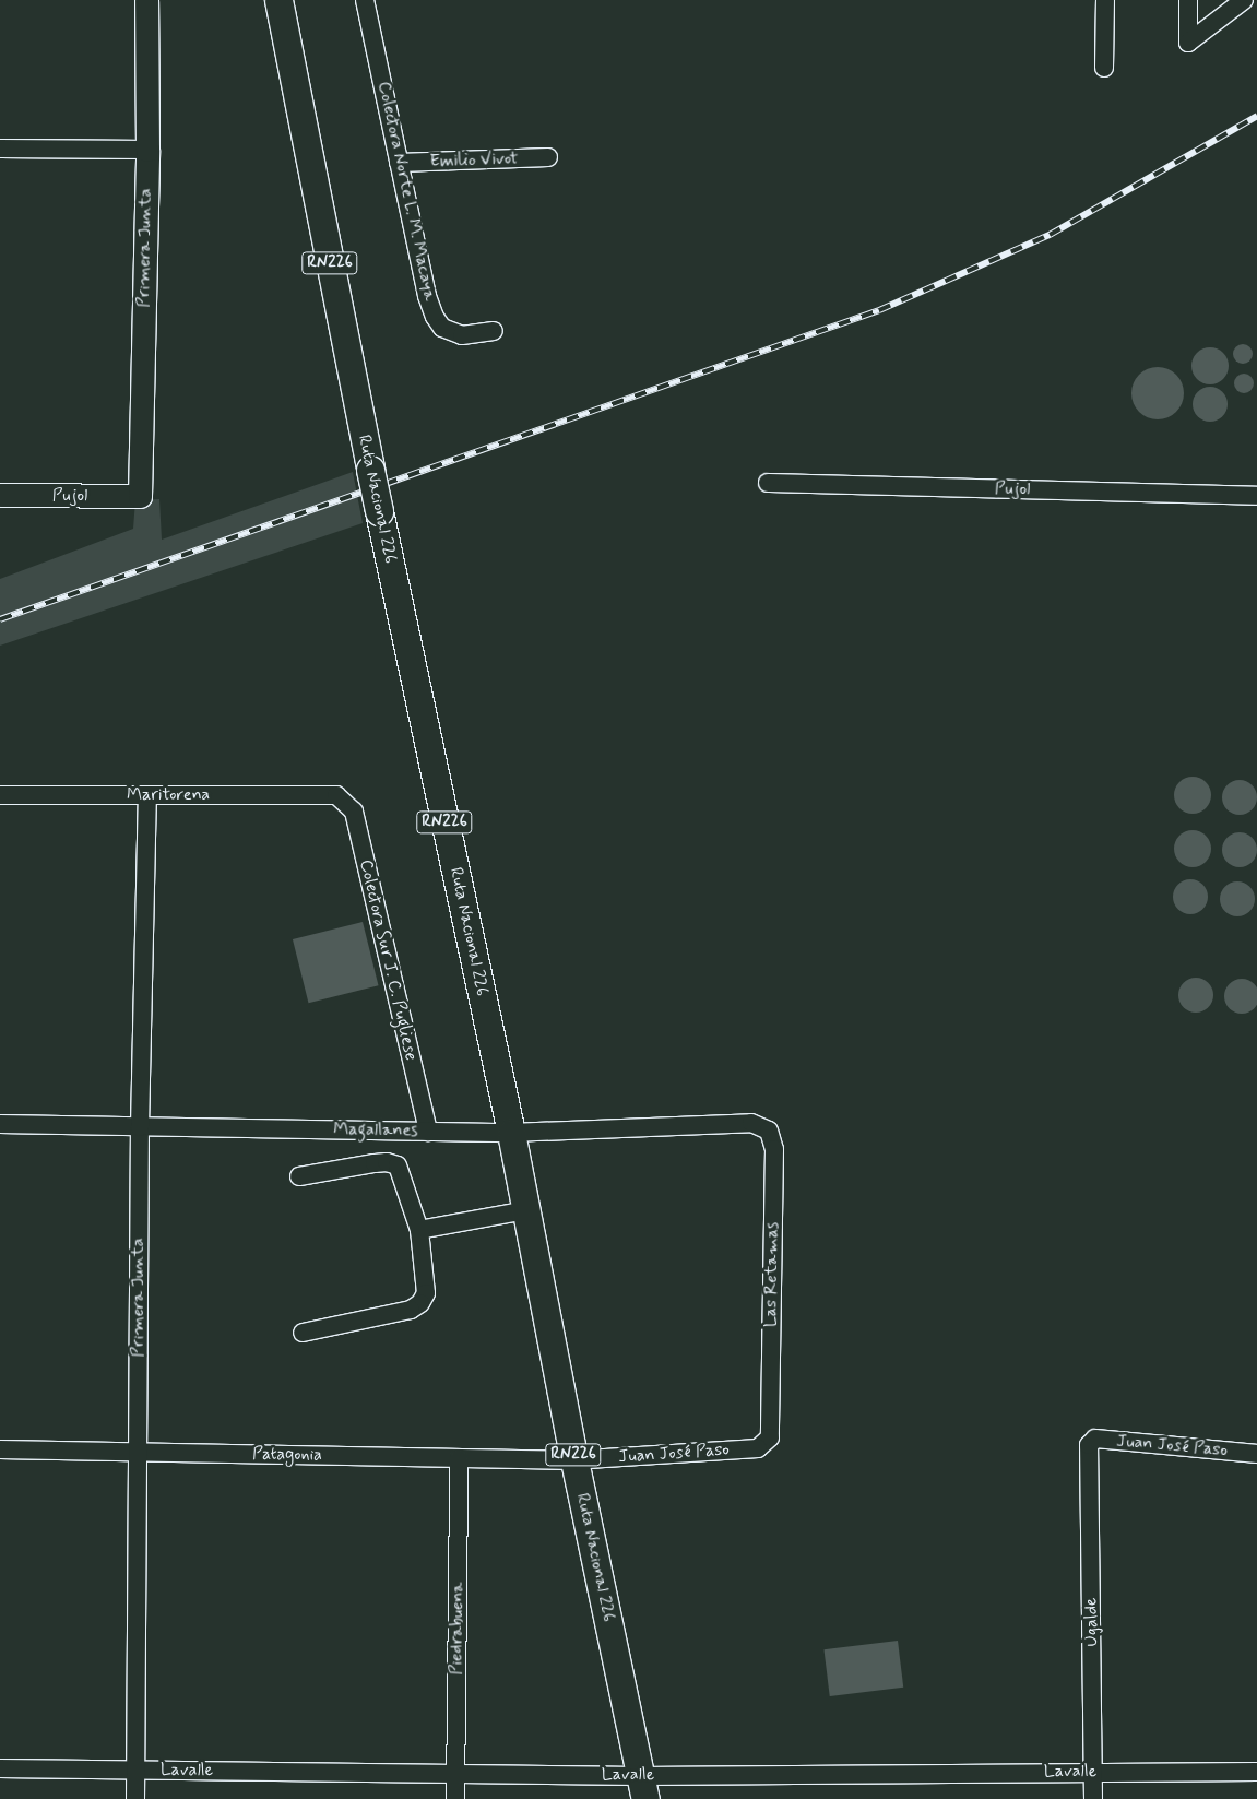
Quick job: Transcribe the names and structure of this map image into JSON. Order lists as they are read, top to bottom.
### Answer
{
  "streets": {
    "highway": ["RN226", "Ruta Nacional 226"],
    "main road": ["Primera Junta", "Pujol"],
    "street": [
      "Emilio Vivot",
      "Colectora Norte L. M. Macaya",
      "Maritorena",
      "Colectora Sur J. C. Pugliese",
      "Magallanes",
      "Las Retamas",
      "Juan José Paso",
      "Patagonia",
      "Ugalde",
      "Piedrabuena",
      "Lavalle"
    ]
  },
  "crossings": [
    ["Emilio Vivot", "Colectora Norte L. M. Macaya"],
    ["Primera Junta", "Pujol"],
    ["Primera Junta", "Maritorena"],
    ["Primera Junta", "Magallanes"],
    ["Primera Junta", "Patagonia"],
    ["Primera Junta", "Lavalle"],
    ["Ruta Nacional 226", "Magallanes"],
    ["Ruta Nacional 226", "Juan José Paso"],
    ["Ruta Nacional 226", "Patagonia"],
    ["Ruta Nacional 226", "Lavalle"],
    ["Maritorena", "Colectora Sur J. C. Pugliese"],
    ["Colectora Sur J. C. Pugliese", "Magallanes"],
    ["Magallanes", "Las Retamas"],
    ["Las Retamas", "Juan José Paso"],
    ["Juan José Paso", "Patagonia"],
    ["Juan José Paso", "Ugalde"],
    ["Patagonia", "Piedrabuena"],
    ["Ugalde", "Lavalle"],
    ["Piedrabuena", "Lavalle"]
  ]
}
